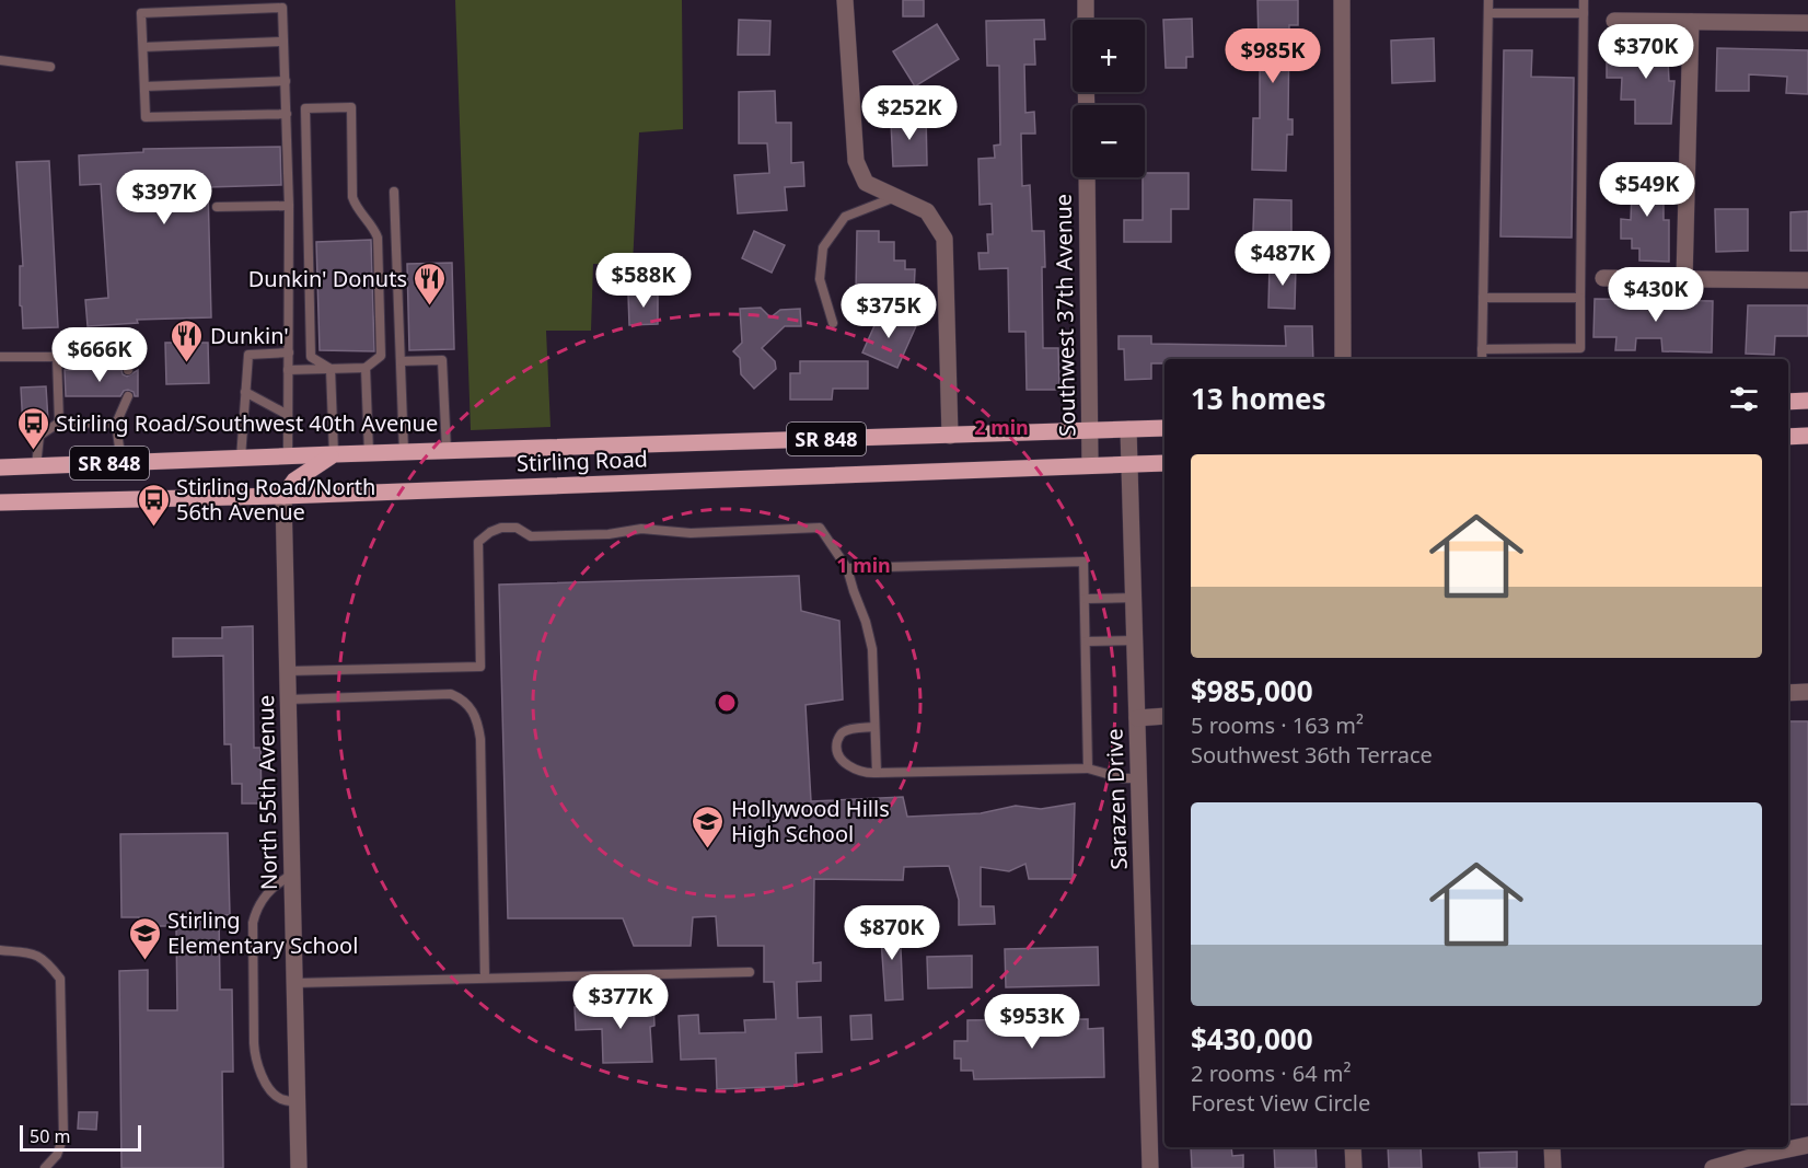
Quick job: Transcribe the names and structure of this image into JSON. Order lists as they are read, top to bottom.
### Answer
{
  "streets": {
    "main road": ["SR 848", "Stirling Road"],
    "street": ["Southwest 37th Avenue", "North 55th Avenue", "Sarazen Drive"]
  },
  "crossings": [
    ["Southwest 37th Avenue", "Stirling Road"],
    ["Stirling Road", "North 55th Avenue"],
    ["Stirling Road", "Sarazen Drive"]
  ],
  "places": {
    "restaurant": ["Dunkin' Donuts", "Dunkin'"],
    "bus stop": ["Stirling Road/Southwest 40th Avenue", "Stirling Road/North 56th Avenue"],
    "school or university": ["Hollywood Hills High School", "Stirling Elementary School"]
  },
  "scale_bar": "50 m",
  "page": {
    "map_buttons": ["+", "−"],
    "price": [
      "$370K",
      "$985K",
      "$252K",
      "$549K",
      "$397K",
      "$487K",
      "$588K",
      "$430K",
      "$375K",
      "$666K",
      "$870K",
      "$377K",
      "$953K"
    ],
    "heading": "13 homes",
    "list": [
      {
        "name": "$985,000",
        "note": "5 rooms · 163 m² · Southwest 36th Terrace"
      },
      {
        "name": "$430,000",
        "note": "2 rooms · 64 m² · Forest View Circle"
      }
    ],
    "scale": "50 m"
  },
  "rings": ["2 min", "1 min"]
}
